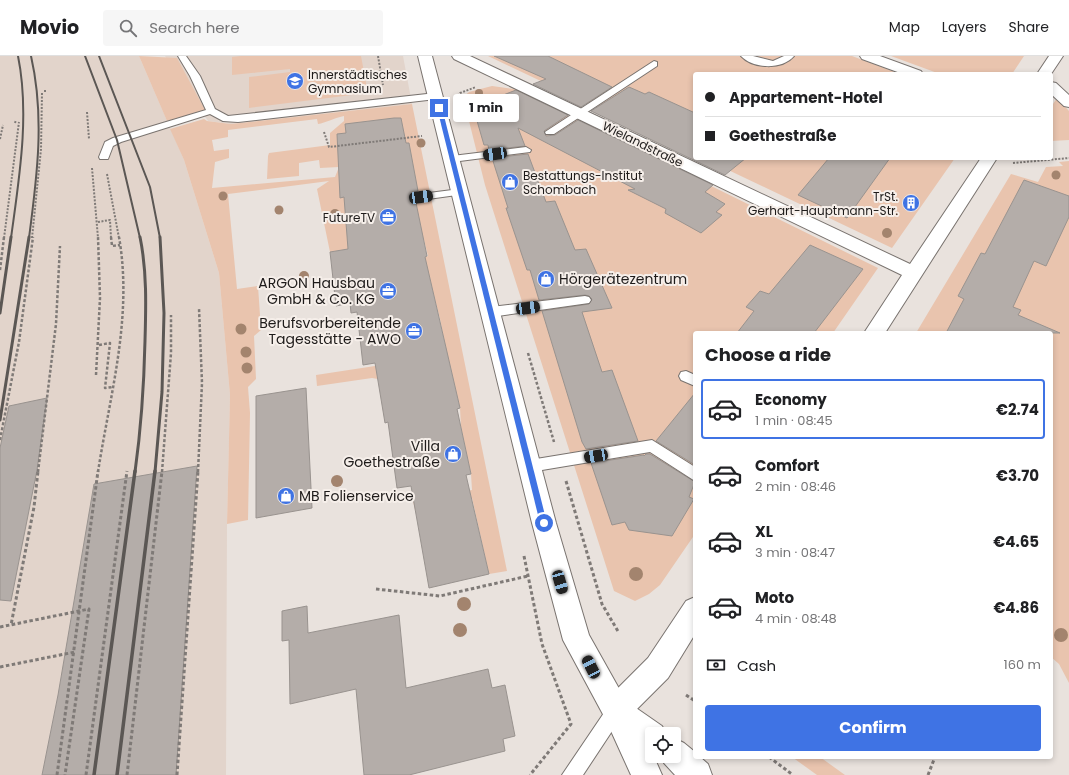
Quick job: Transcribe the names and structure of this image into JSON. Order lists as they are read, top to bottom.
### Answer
{
  "streets": {
    "street": ["Wielandstraße"]
  },
  "places": {
    "school or university": ["Innerstädtisches Gymnasium"],
    "shop": [
      "Bestattungs-Institut Schombach",
      "Hörgerätezentrum",
      "Villa Goethestraße",
      "MB Folienservice"
    ],
    "building": ["TrSt. Gerhart-Hauptmann-Str."],
    "office": ["FutureTV", "ARGON Hausbau GmbH & Co. KG", "Berufsvorbereitende Tagesstätte - AWO"]
  },
  "page": {
    "header": "Movio",
    "search": "Search here",
    "nav": ["Map", "Layers", "Share"],
    "banner": ["Appartement-Hotel", "Goethestraße"],
    "bubble": "1 min",
    "heading": "Choose a ride",
    "list": [
      {
        "name": "Economy",
        "note": "1 min · 08:45",
        "value": "€2.74"
      },
      {
        "name": "Comfort",
        "note": "2 min · 08:46",
        "value": "€3.70"
      },
      {
        "name": "XL",
        "note": "3 min · 08:47",
        "value": "€4.65"
      },
      {
        "name": "Moto",
        "note": "4 min · 08:48",
        "value": "€4.86"
      }
    ],
    "pay": ["Cash", "160 m"],
    "buttons": "Confirm"
  }
}
